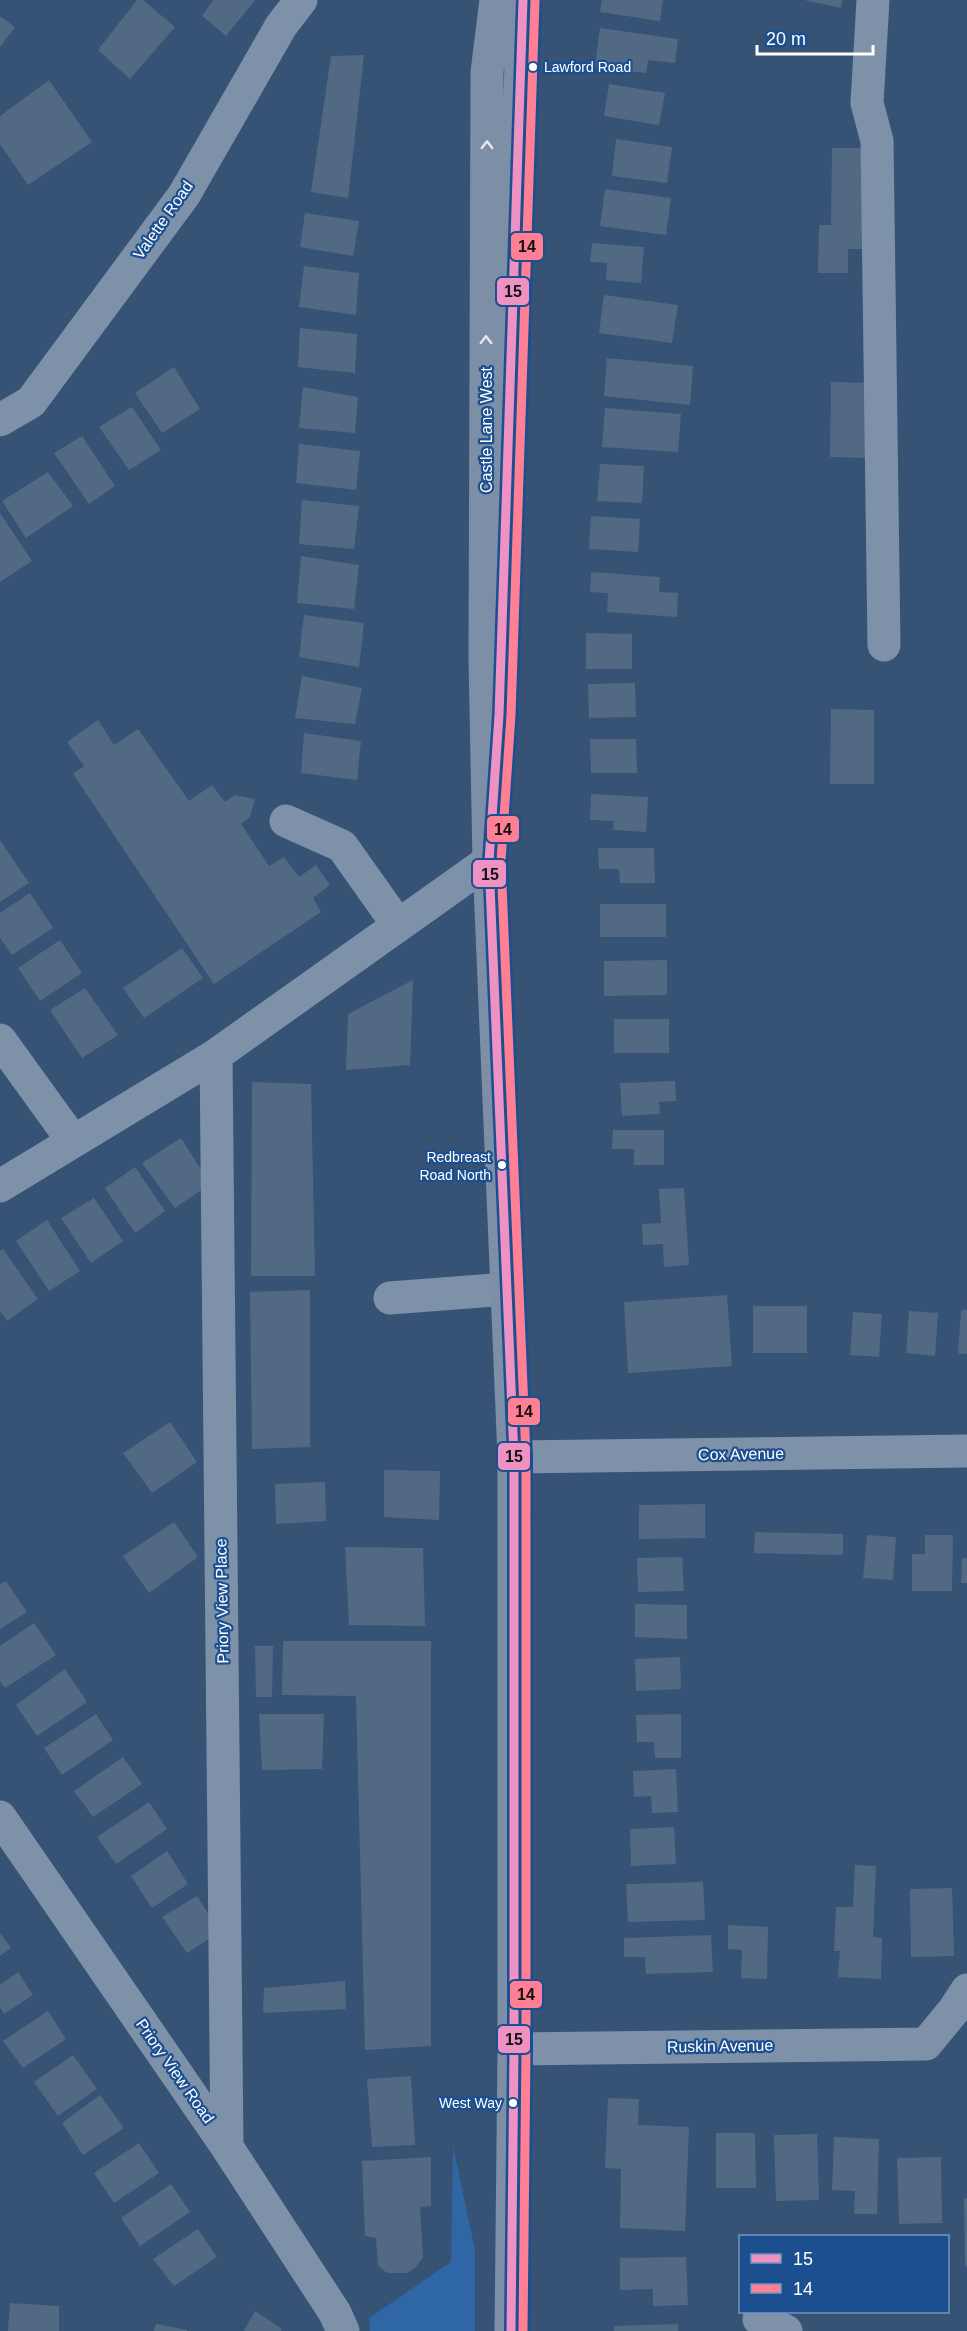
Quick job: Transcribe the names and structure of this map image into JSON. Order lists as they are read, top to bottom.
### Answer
{
  "streets": {
    "main road": ["Castle Lane West"],
    "street": [
      "Valette Road",
      "Cox Avenue",
      "Priory View Place",
      "Ruskin Avenue",
      "Priory View Road"
    ]
  },
  "crossings": [
    ["Castle Lane West", "Cox Avenue"],
    ["Castle Lane West", "Ruskin Avenue"],
    ["Priory View Place", "Priory View Road"]
  ],
  "places": ["Lawford Road", "Redbreast Road North", "West Way"],
  "lines": ["transit line 15", "transit line 14"],
  "legend": ["15", "14"],
  "scale_bar": "20 m"
}
